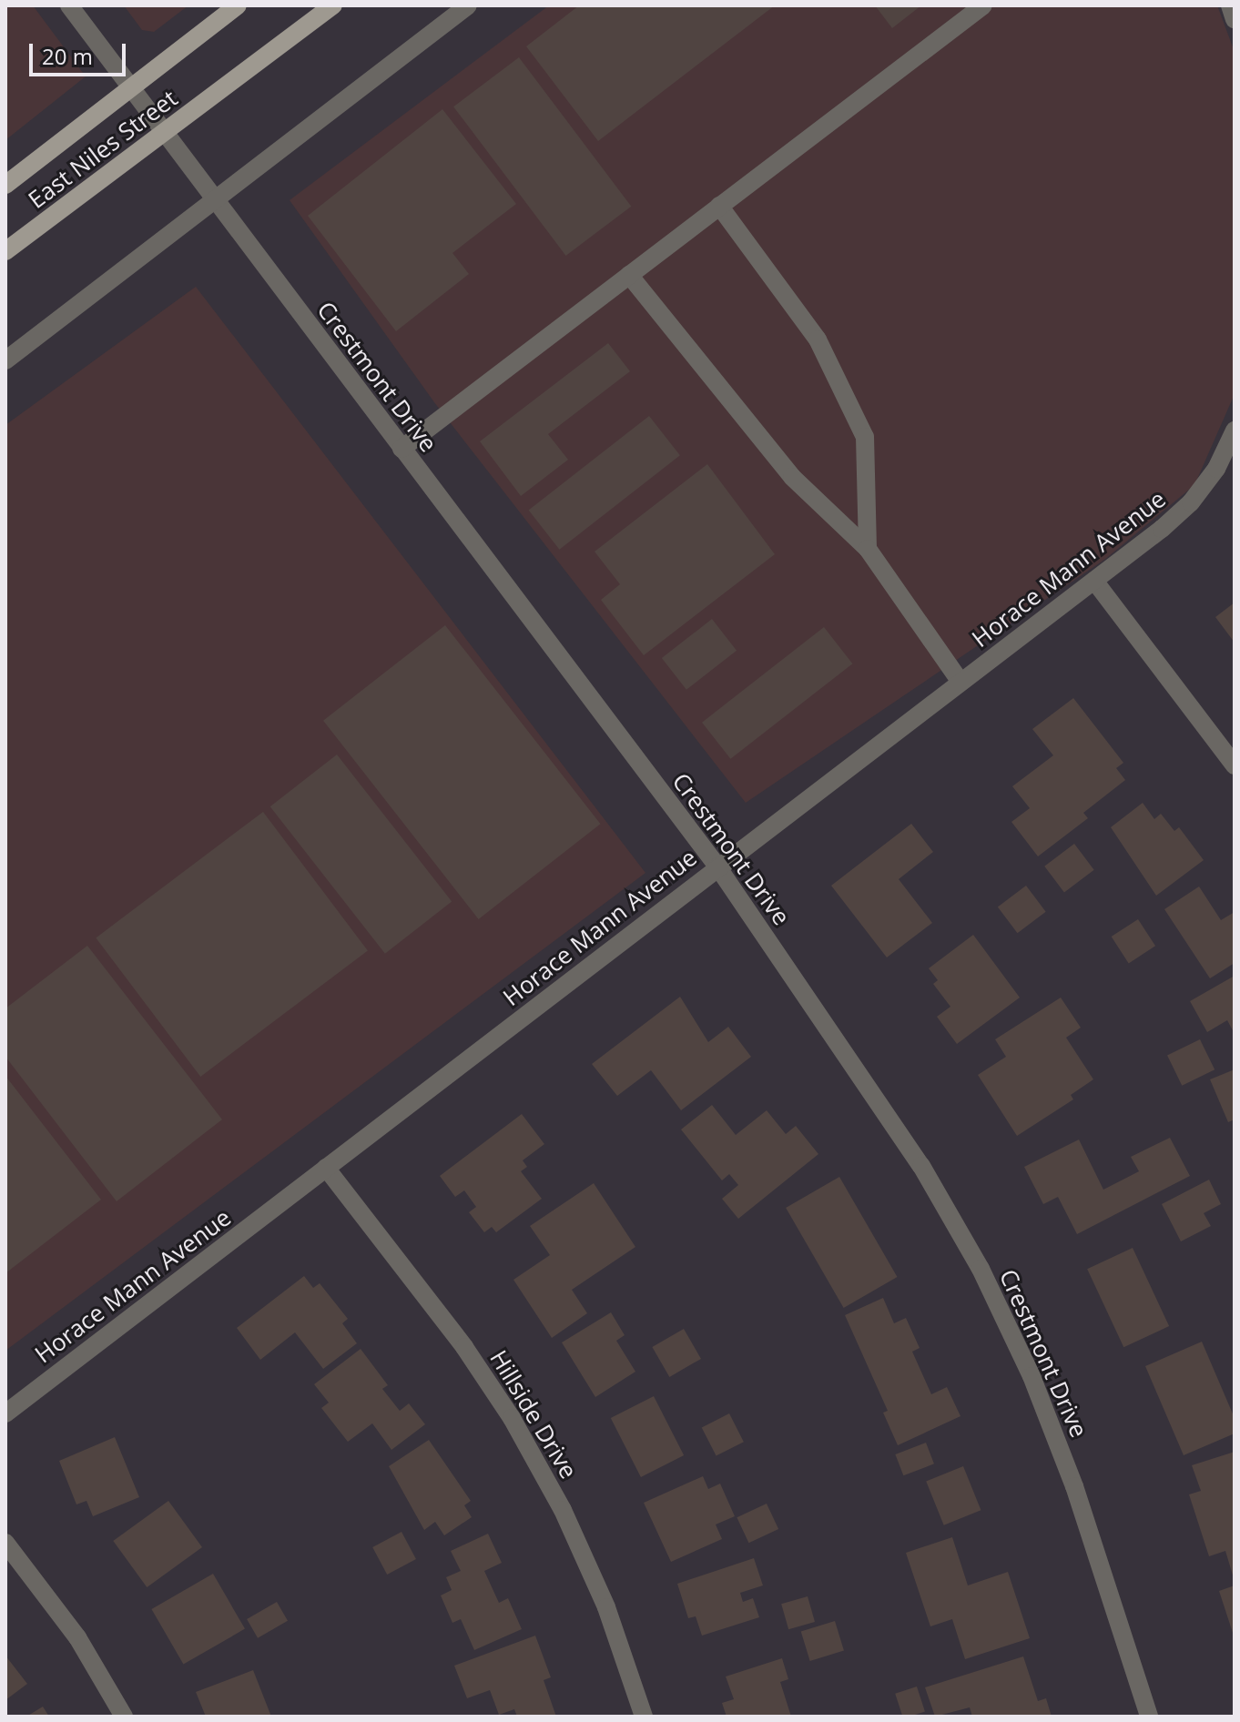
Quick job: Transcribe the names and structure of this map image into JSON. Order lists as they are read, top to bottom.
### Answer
{
  "streets": {
    "main road": ["East Niles Street"],
    "street": ["Crestmont Drive", "Horace Mann Avenue", "Hillside Drive"]
  },
  "crossings": [
    ["East Niles Street", "Crestmont Drive"],
    ["Crestmont Drive", "Horace Mann Avenue"],
    ["Horace Mann Avenue", "Hillside Drive"]
  ],
  "scale_bar": "20 m"
}
